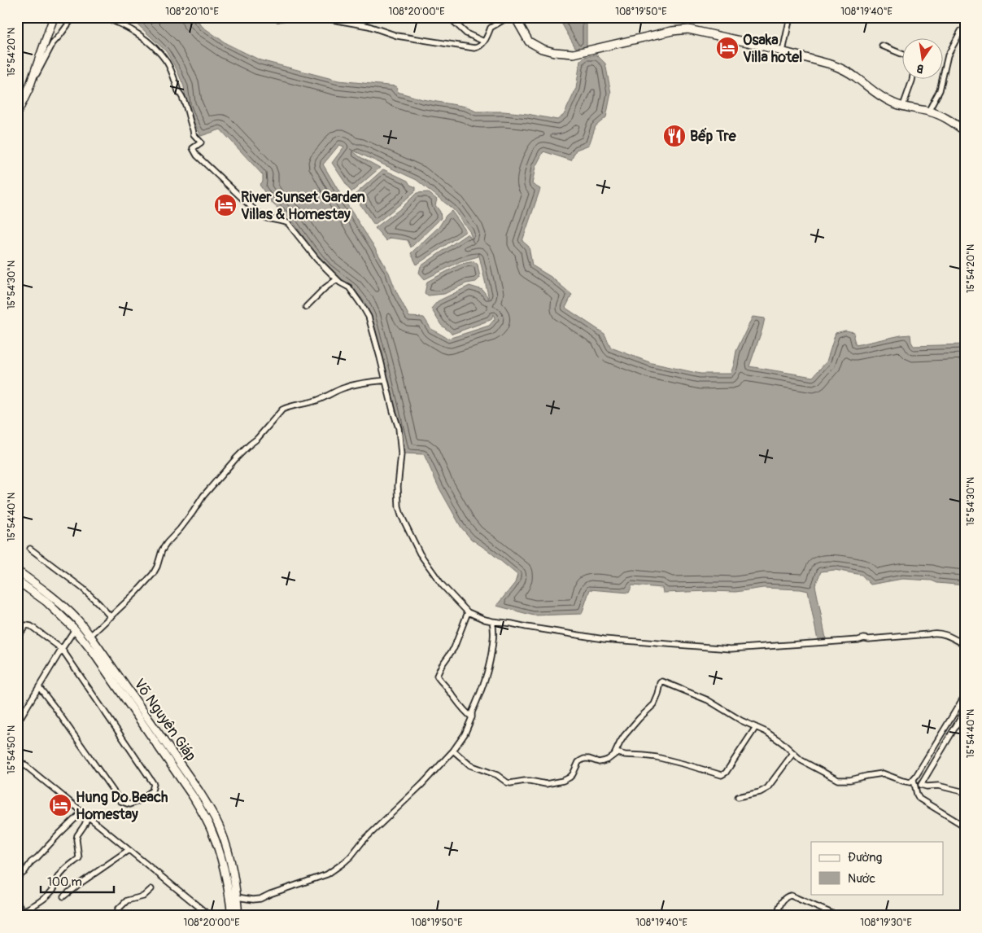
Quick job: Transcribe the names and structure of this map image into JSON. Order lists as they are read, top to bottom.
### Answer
{
  "streets": {
    "main road": ["Võ Nguyên Giáp"]
  },
  "places": {
    "hotel": ["Osaka Villa hotel", "River Sunset Garden Villas & Homestay", "Hung Do Beach Homestay"],
    "restaurant": ["Bếp Tre"]
  },
  "legend": ["Đường", "Nước"],
  "scale_bar": "100 m",
  "north": "bottom",
  "coordinates": [
    "108°20'10\"E",
    "108°20'00\"E",
    "108°19'50\"E",
    "108°19'40\"E",
    "15°54'20\"N",
    "15°54'30\"N",
    "15°54'40\"N",
    "15°54'50\"N",
    "108°19'30\"E"
  ]
}
